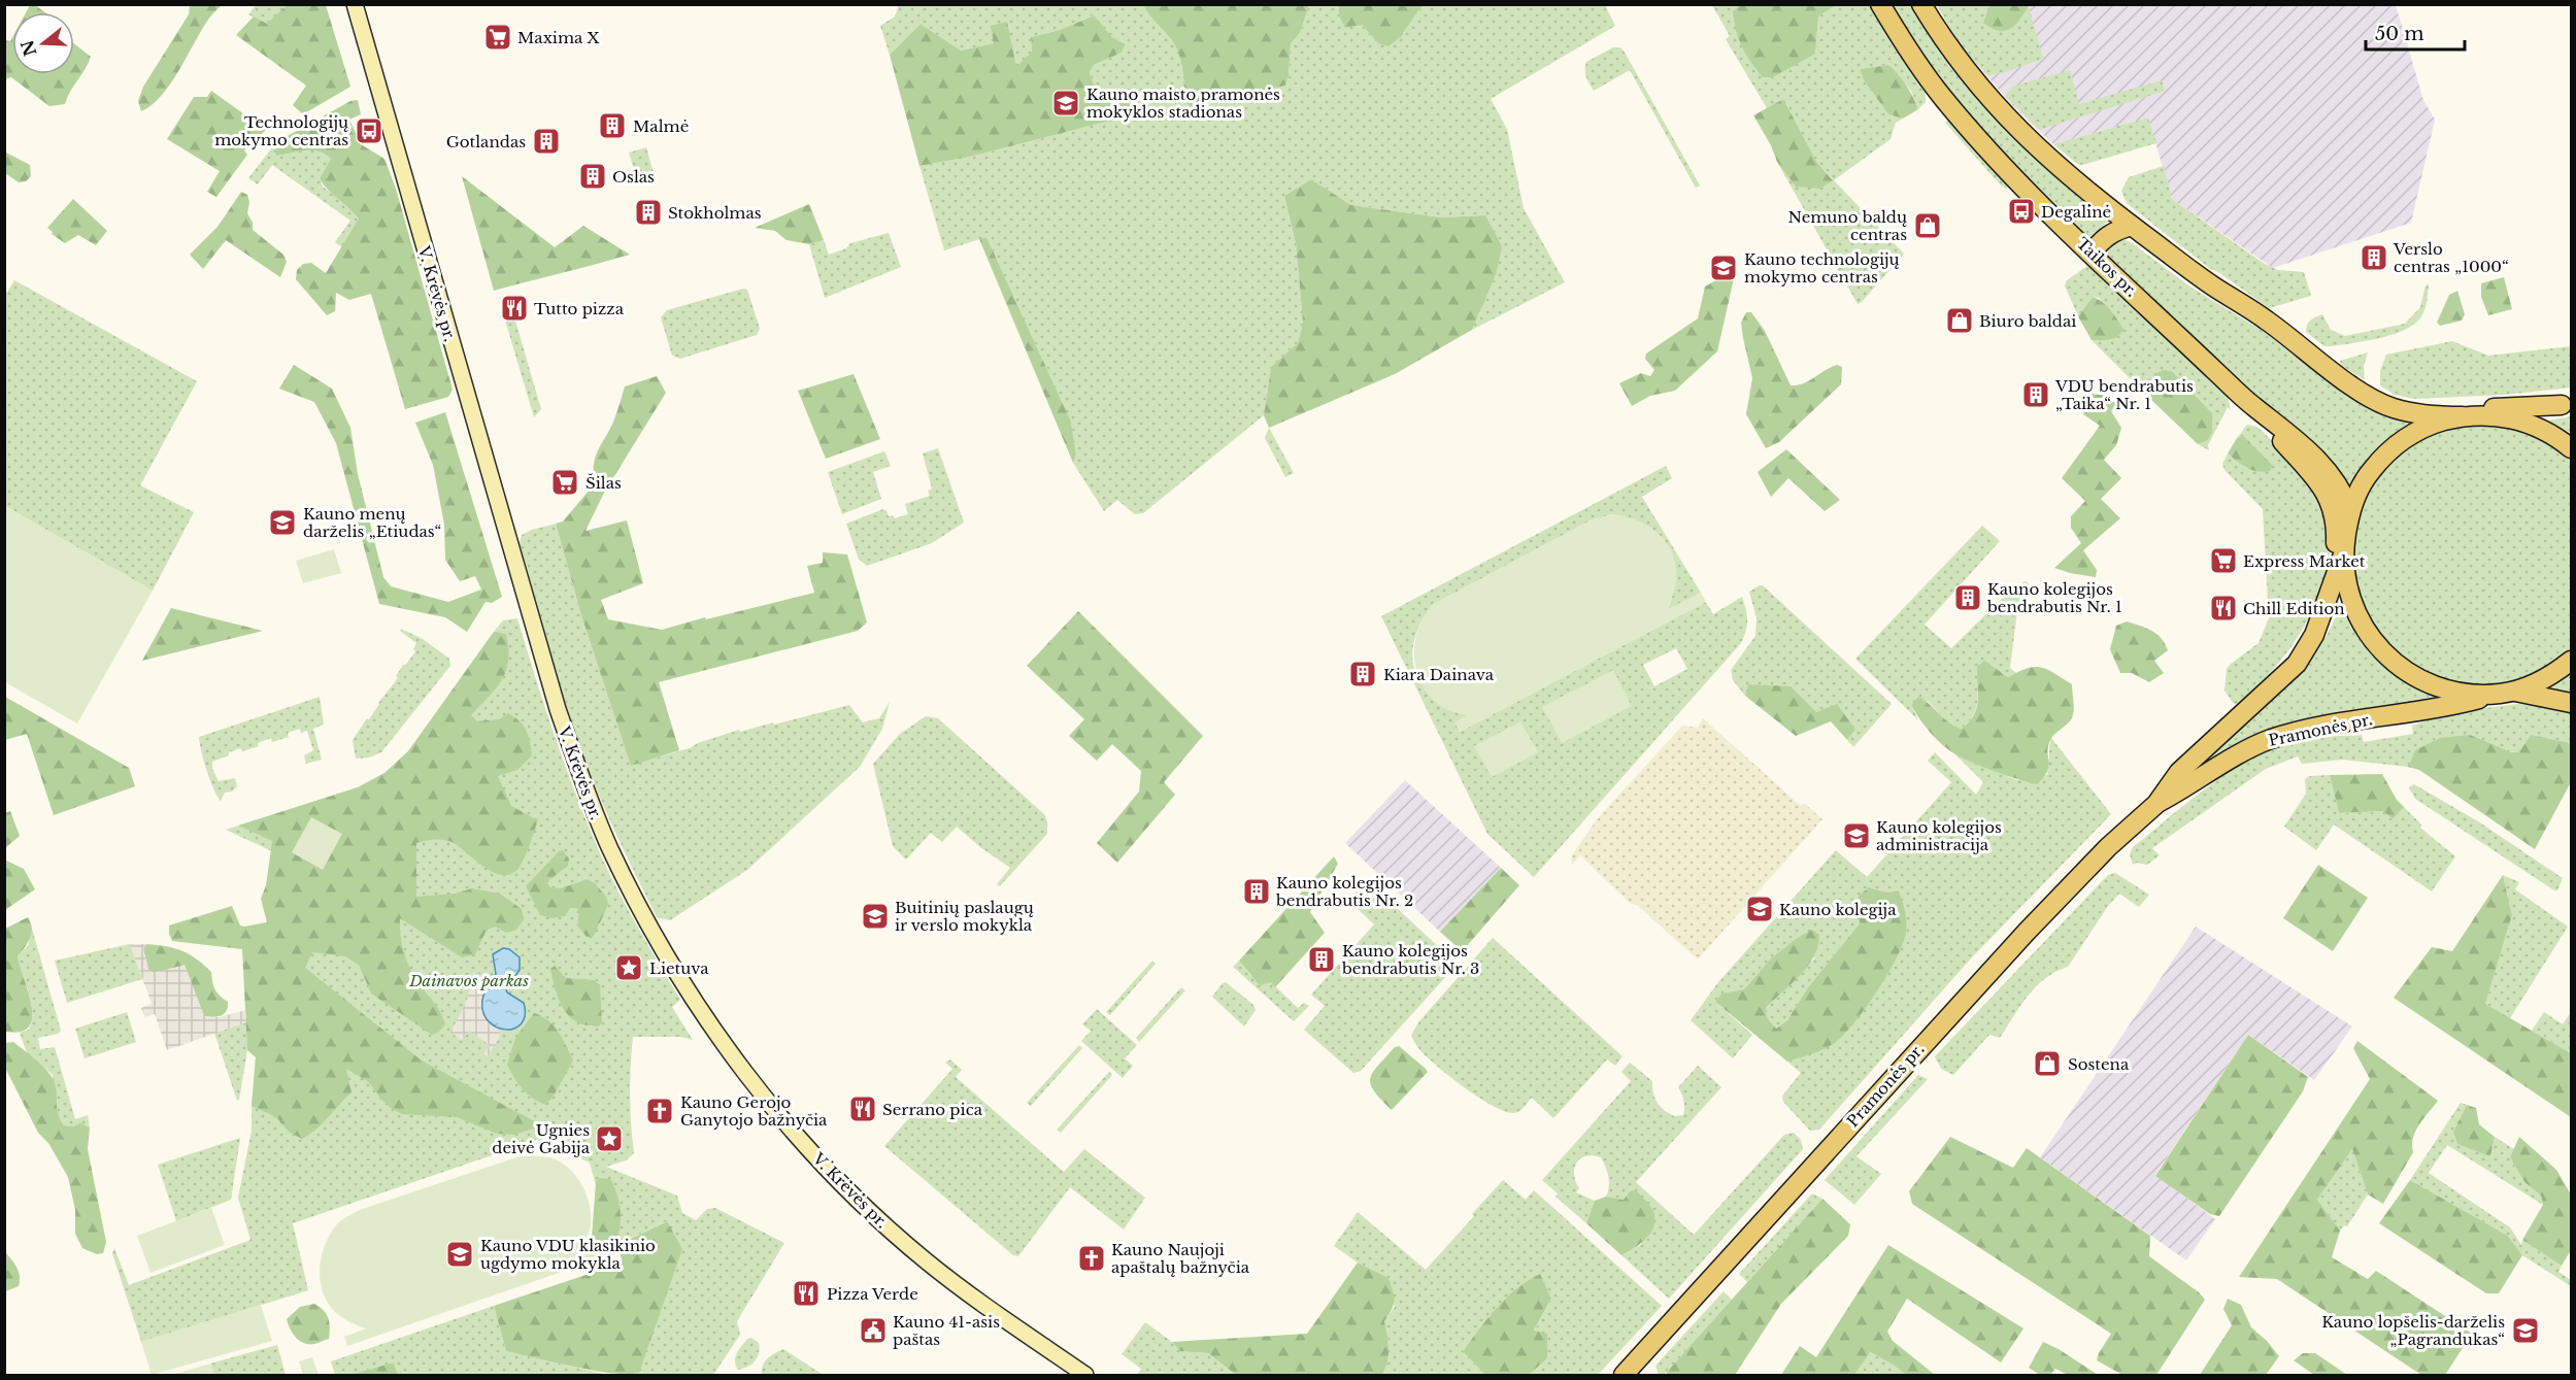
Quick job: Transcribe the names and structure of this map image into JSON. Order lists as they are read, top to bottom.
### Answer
{
  "streets": {
    "main road": ["Taikos pr.", "V. Krėvės pr.", "Pramonės pr."]
  },
  "parks": ["Dainavos parkas"],
  "places": {
    "supermarket": ["Maxima X", "Šilas", "Express Market"],
    "school or university": [
      "Kauno maisto pramonės mokyklos stadionas",
      "Kauno technologijų mokymo centras",
      "Kauno menų darželis „Etiudas“",
      "Kauno kolegijos administracija",
      "Kauno kolegija",
      "Buitinių paslaugų ir verslo mokykla",
      "Kauno VDU klasikinio ugdymo mokykla",
      "Kauno lopšelis-darželis „Pagrandukas“"
    ],
    "building": [
      "Malmė",
      "Gotlandas",
      "Oslas",
      "Stokholmas",
      "Verslo centras „1000“",
      "VDU bendrabutis „Taika“ Nr. 1",
      "Kauno kolegijos bendrabutis Nr. 1",
      "Kiara Dainava",
      "Kauno kolegijos bendrabutis Nr. 2",
      "Kauno kolegijos bendrabutis Nr. 3"
    ],
    "bus stop": ["Technologijų mokymo centras", "Degalinė"],
    "shop": ["Nemuno baldų centras", "Biuro baldai", "Sostena"],
    "restaurant": [
      "Tutto pizza",
      "Chill Edition",
      "Serrano pica",
      "Pizza Verde"
    ],
    "place": ["Lietuva", "Ugnies deivė Gabija"],
    "church": ["Kauno Gerojo Ganytojo bažnyčia", "Kauno Naujoji apaštalų bažnyčia"],
    "public building": ["Kauno 41-asis paštas"]
  },
  "scale_bar": "50 m",
  "north": "left"
}
